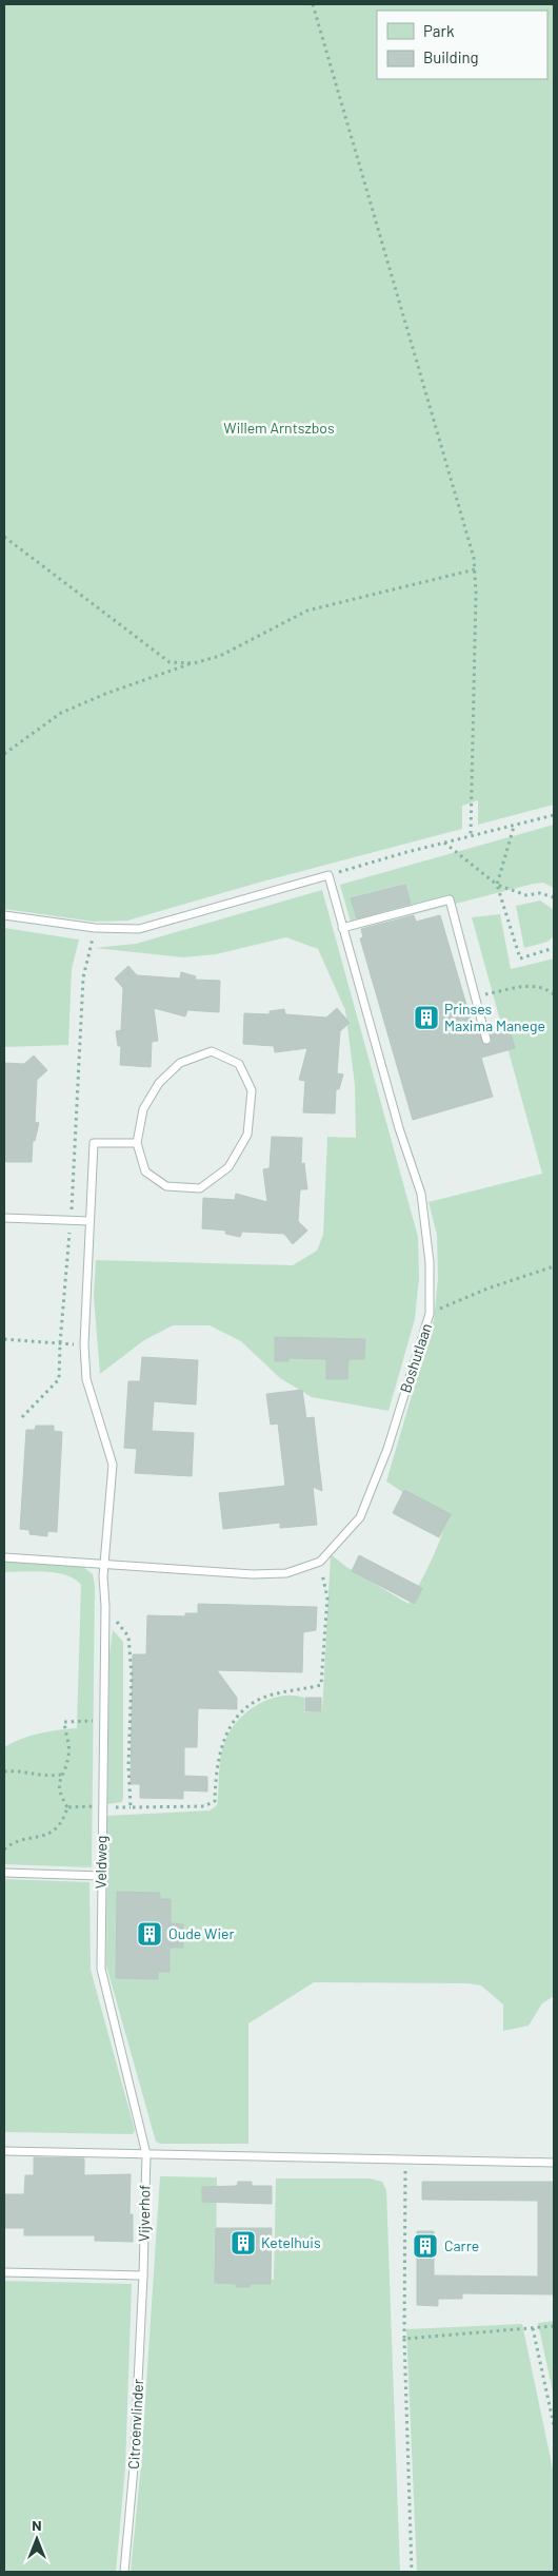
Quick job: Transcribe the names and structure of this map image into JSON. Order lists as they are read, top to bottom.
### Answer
{
  "streets": {
    "lane": [
      "Boshutlaan",
      "Veldweg",
      "Vijverhof",
      "Citroenvlinder"
    ]
  },
  "crossings": [
    ["Boshutlaan", "Veldweg"],
    ["Veldweg", "Vijverhof"],
    ["Vijverhof", "Citroenvlinder"]
  ],
  "parks": ["Willem Arntszbos"],
  "places": {
    "building": [
      "Prinses Maxima Manege",
      "Oude Wier",
      "Ketelhuis",
      "Carre"
    ]
  },
  "legend": ["Park", "Building"],
  "north": "top"
}
